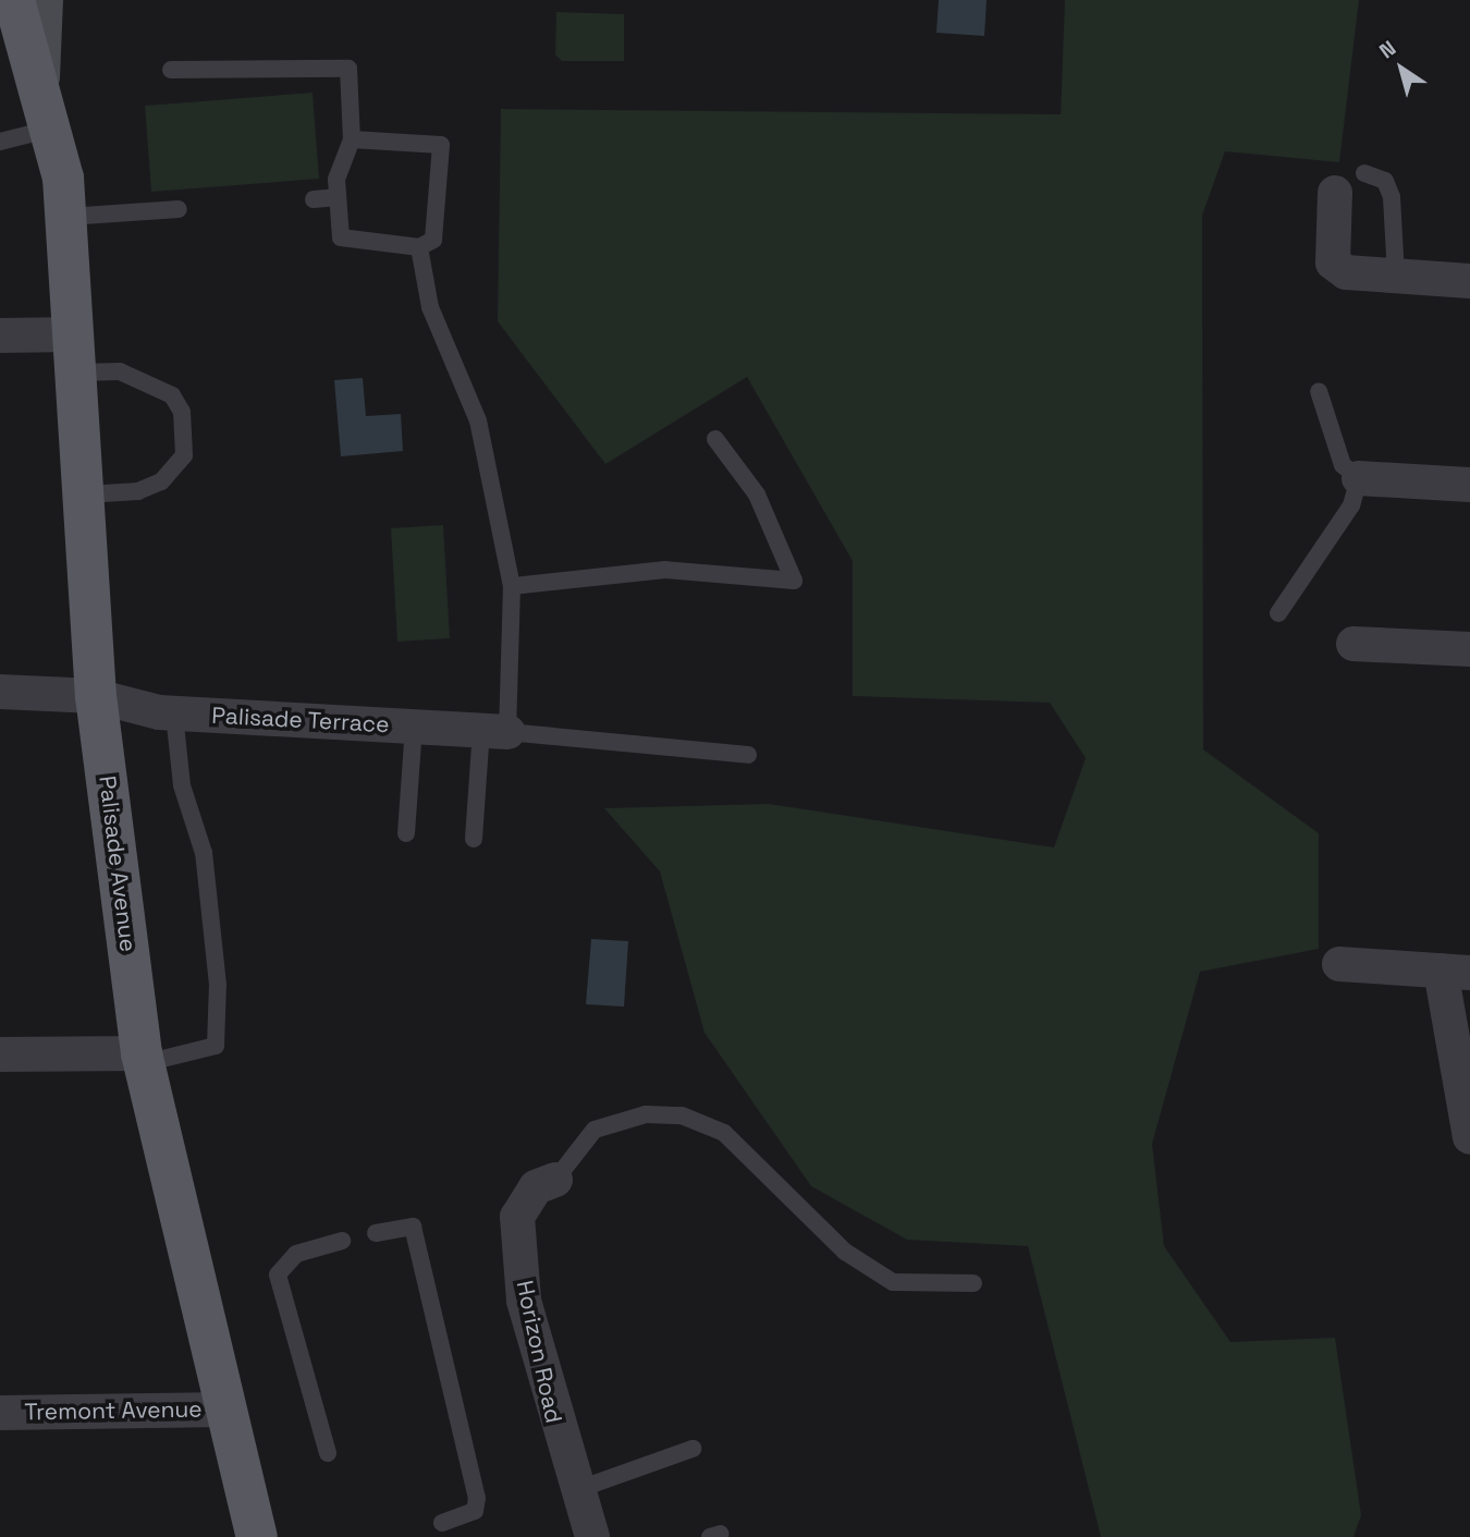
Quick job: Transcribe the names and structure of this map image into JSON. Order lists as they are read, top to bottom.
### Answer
{
  "streets": {
    "main road": ["Palisade Avenue"],
    "street": ["Palisade Terrace", "Horizon Road", "Tremont Avenue"]
  },
  "crossings": [
    ["Palisade Terrace", "Palisade Avenue"],
    ["Palisade Avenue", "Tremont Avenue"]
  ],
  "north": "top left"
}
